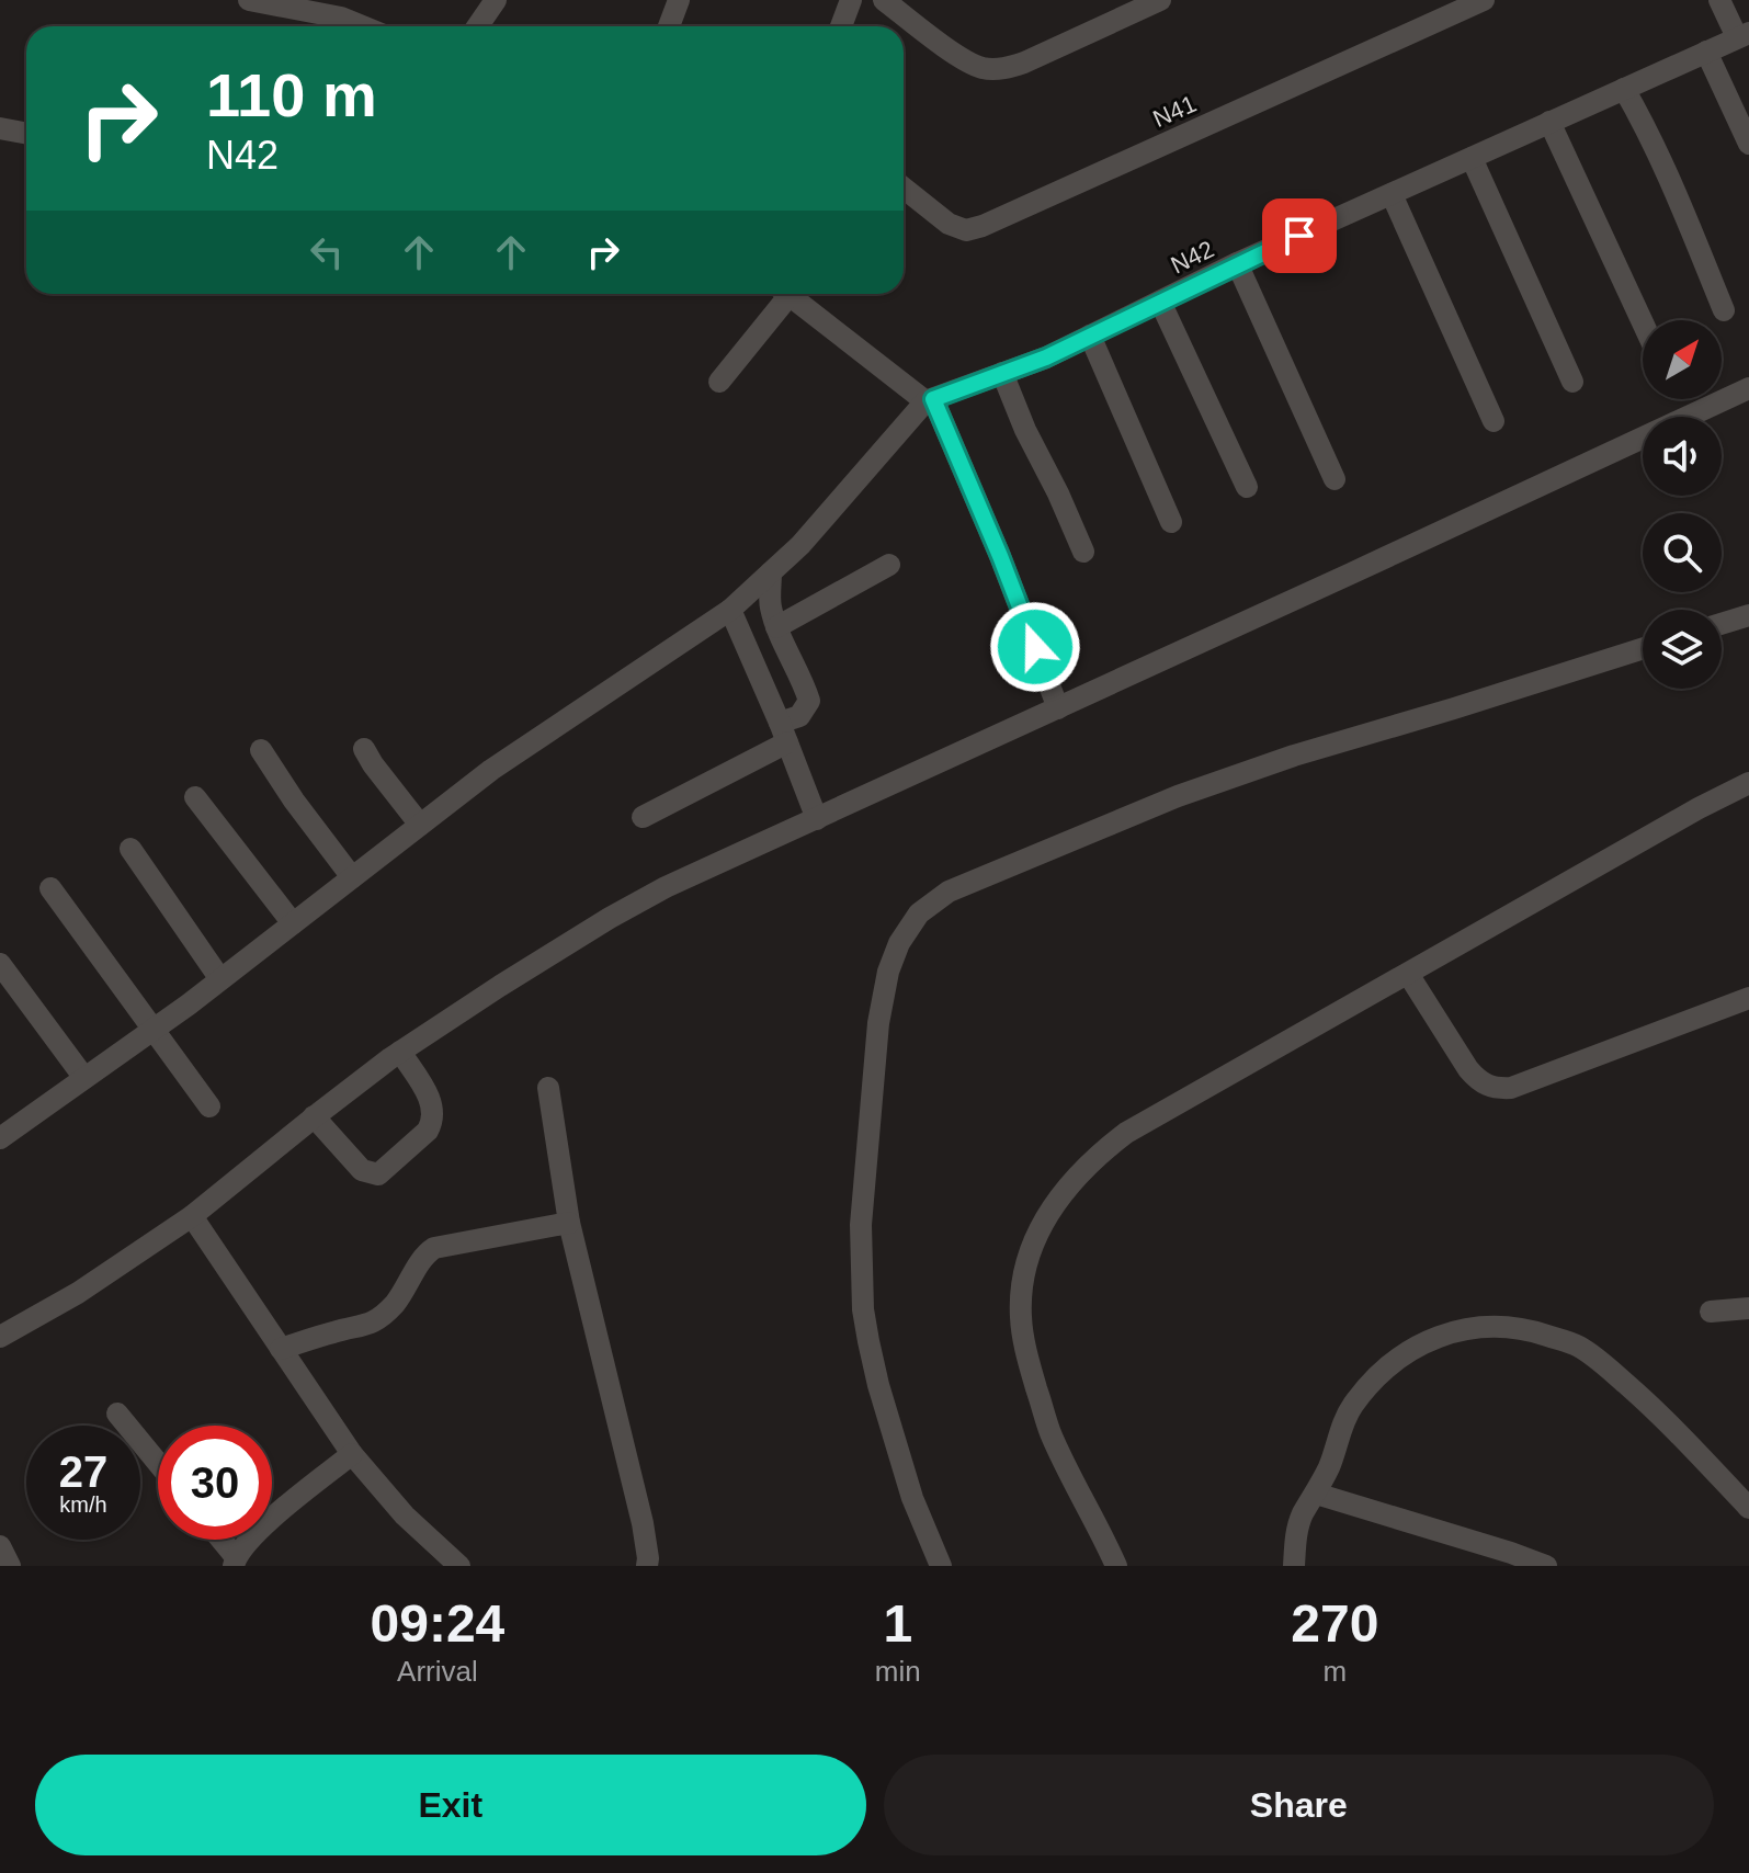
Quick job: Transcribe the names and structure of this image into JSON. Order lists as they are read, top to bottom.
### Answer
{
  "streets": {
    "street": ["N41", "N42"]
  },
  "north": "top right",
  "page": {
    "turn": ["110 m", "N42"],
    "speed": "27 km/h",
    "limit": "30",
    "eta": [
      "09:24",
      "Arrival",
      "1",
      "min",
      "270",
      "m"
    ],
    "buttons": ["Exit", "Share"]
  }
}
